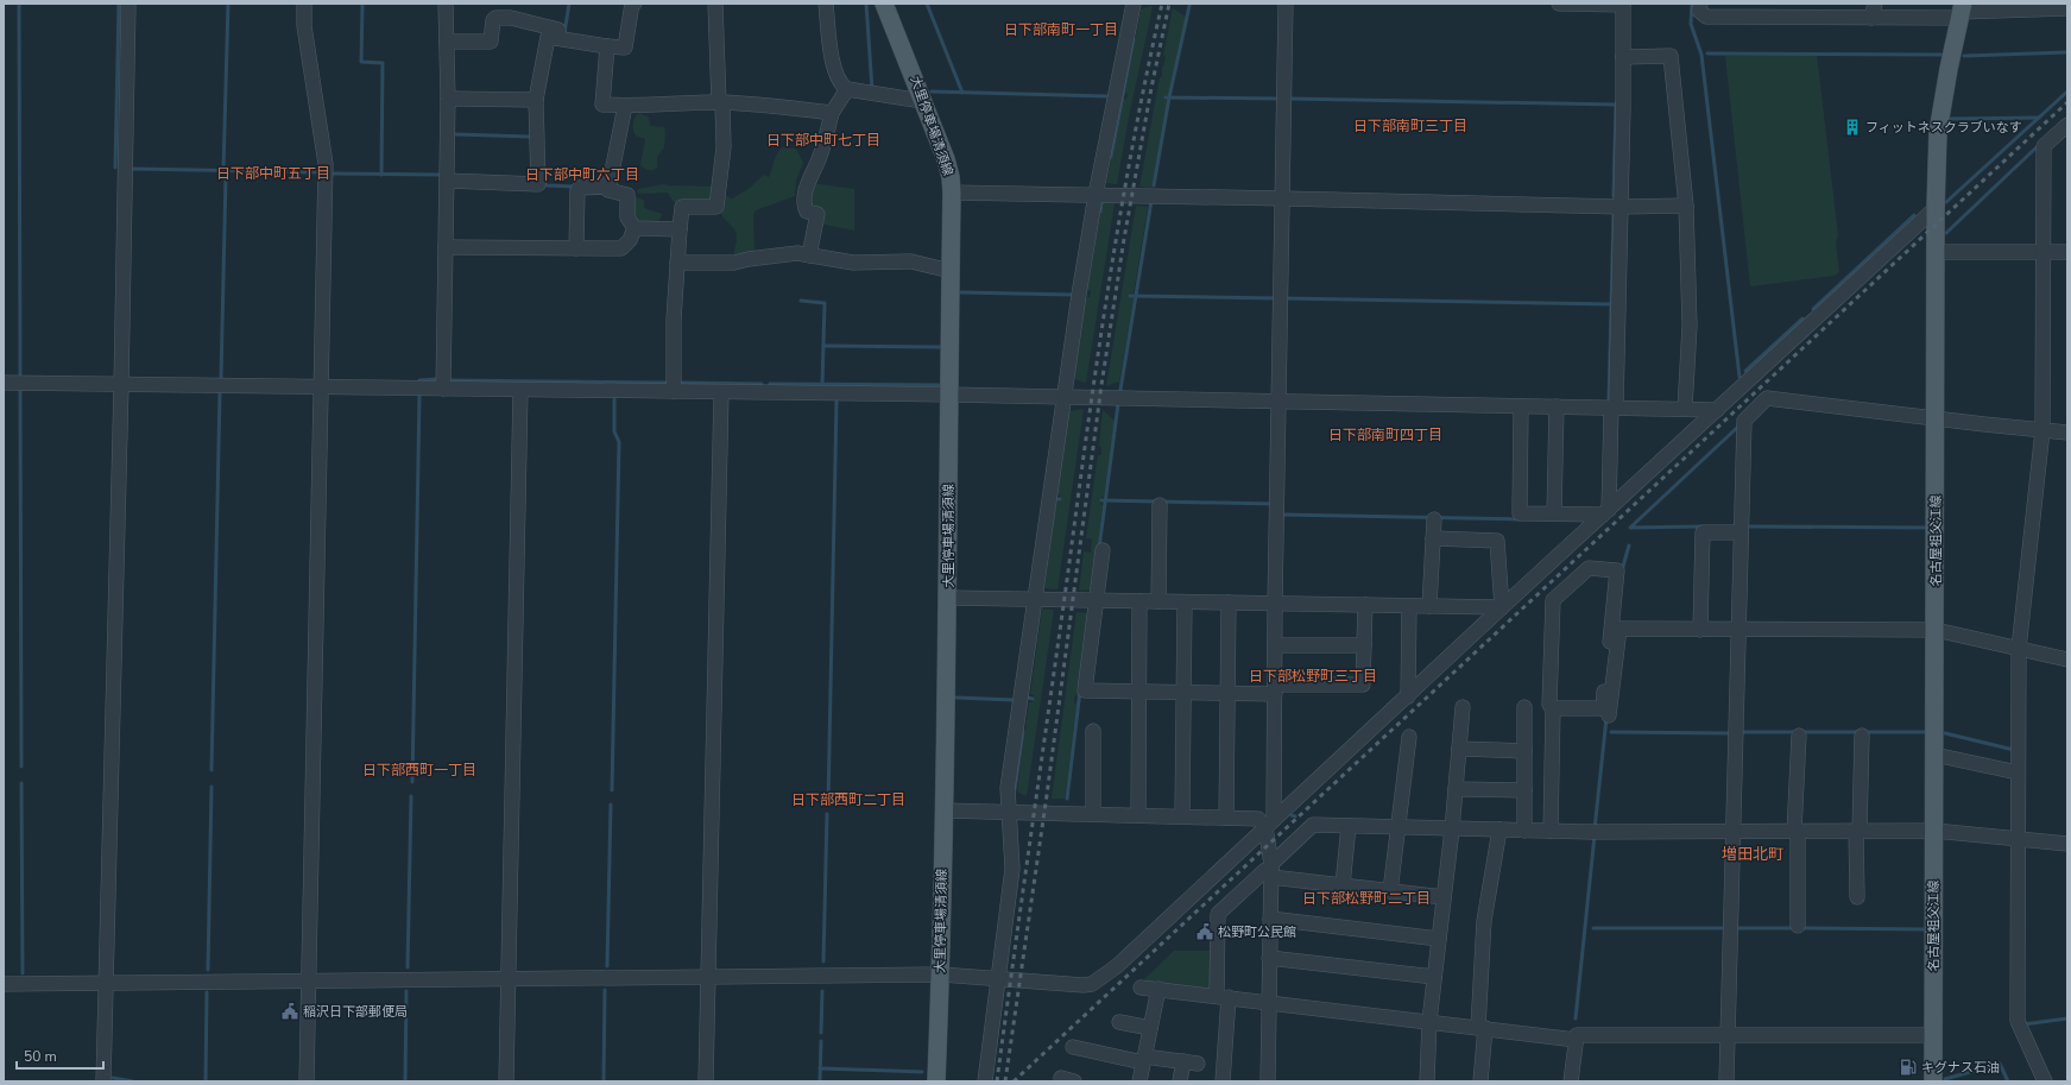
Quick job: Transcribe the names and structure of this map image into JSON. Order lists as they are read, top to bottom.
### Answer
{
  "streets": {
    "main road": ["大里停車場清須線", "名古屋祖父江線"]
  },
  "districts": [
    "日下部南町一丁目",
    "日下部南町三丁目",
    "日下部中町七丁目",
    "日下部中町五丁目",
    "日下部中町六丁目",
    "日下部南町四丁目",
    "日下部松野町三丁目",
    "日下部西町一丁目",
    "日下部西町二丁目",
    "増田北町",
    "日下部松野町二丁目"
  ],
  "places": {
    "building": ["フィットネスクラブいなす"],
    "public building": ["松野町公民館", "稲沢日下部郵便局"],
    "fuel station": ["キグナス石油"]
  },
  "scale_bar": "50 m"
}
